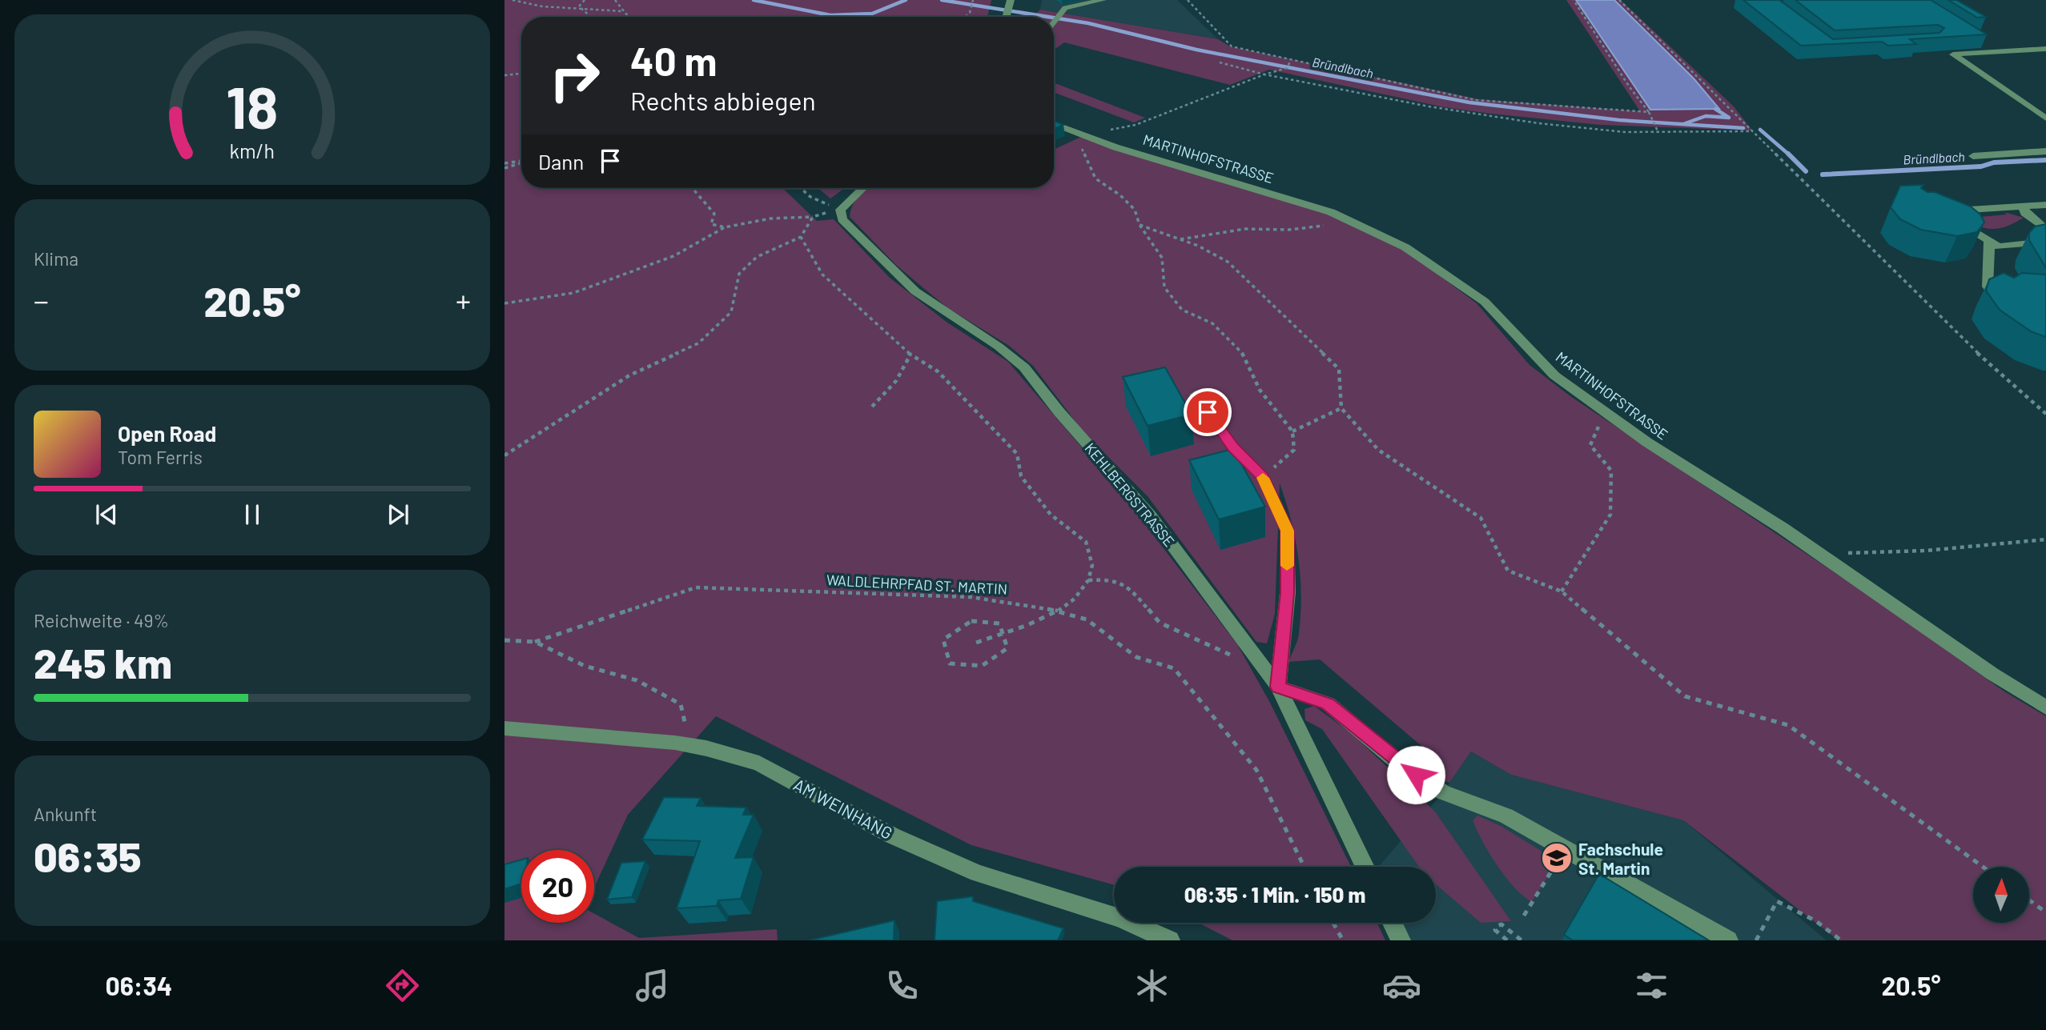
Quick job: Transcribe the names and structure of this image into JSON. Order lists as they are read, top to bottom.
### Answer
{
  "streets": {
    "street": ["MARTINHOFSTRASSE", "KEHLBERGSTRASSE", "AM WEINHANG"],
    "path": ["WALDLEHRPFAD ST. MARTIN"]
  },
  "crossings": [
    ["WALDLEHRPFAD ST. MARTIN", "AM WEINHANG"]
  ],
  "water": ["Bründlbach"],
  "places": {
    "school or university": ["Fachschule St. Martin"]
  },
  "north": "top",
  "page": {
    "turn": ["40 m", "Rechts abbiegen"],
    "then": "Dann",
    "tile": [
      "Klima",
      ["Reichweite · 49%", "245 km"],
      ["Ankunft", "06:35"]
    ],
    "heat": ["−", "20.5°", "+"],
    "song": ["Open Road", "Tom Ferris"],
    "limit": "20",
    "trip": "06:35 · 1 Min. · 150 m",
    "tabs": ["06:34", "20.5°"],
    "gauge": ["18", "km/h"]
  }
}
